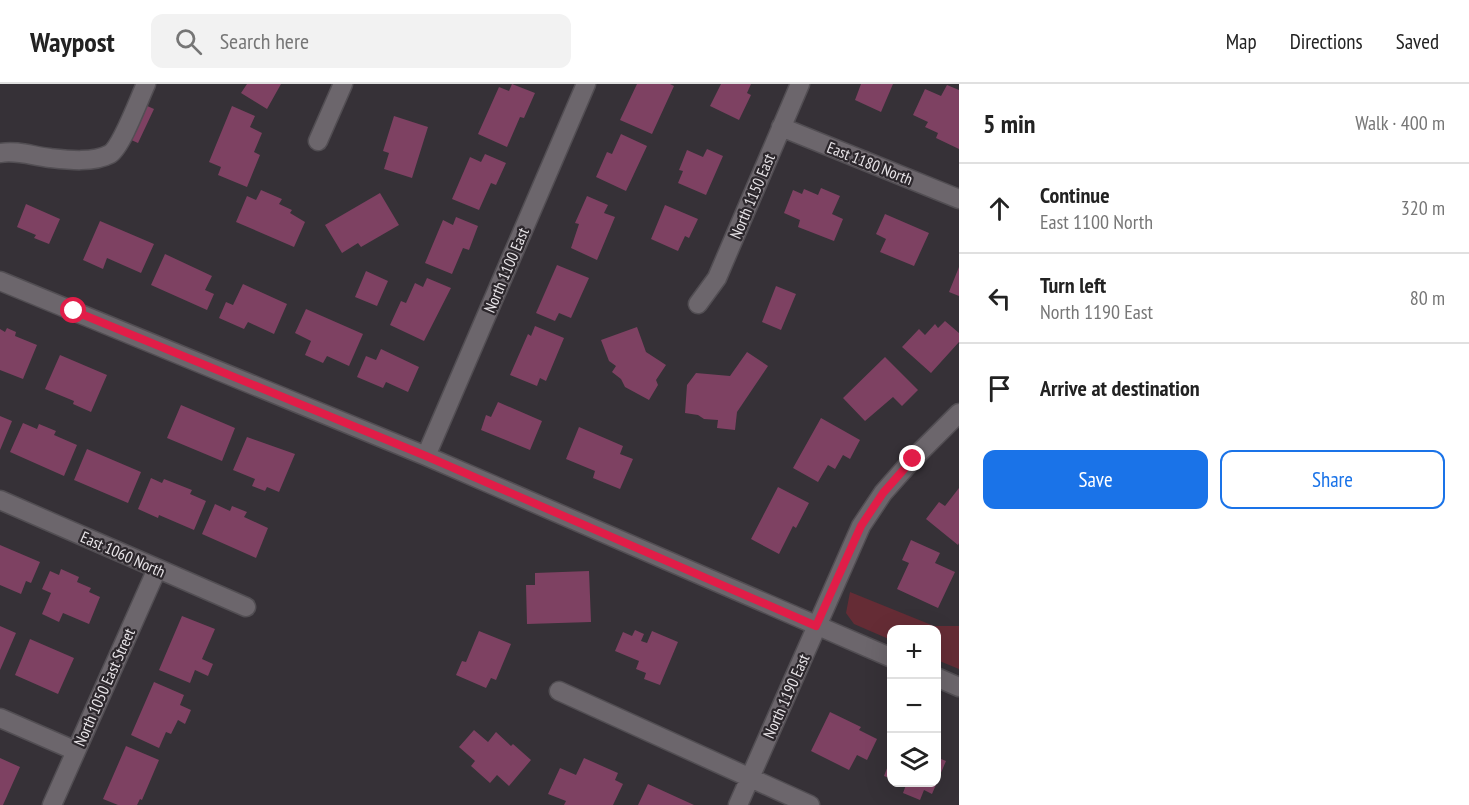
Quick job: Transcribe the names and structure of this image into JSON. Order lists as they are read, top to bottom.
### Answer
{
  "streets": {
    "street": [
      "East 1180 North",
      "North 1150 East",
      "North 1100 East",
      "East 1060 North",
      "North 1050 East Street",
      "North 1190 East"
    ]
  },
  "crossings": [
    ["East 1180 North", "North 1150 East"],
    ["East 1060 North", "North 1050 East Street"]
  ],
  "page": {
    "header": "Waypost",
    "search": "Search here",
    "nav": ["Map", "Directions", "Saved"],
    "heading": ["5 min", "Walk · 400 m"],
    "list": [
      ["Continue", "East 1100 North", "320 m"],
      ["Turn left", "North 1190 East", "80 m"],
      "Arrive at destination"
    ],
    "buttons": ["Save", "Share"],
    "map_buttons": ["+", "−"]
  }
}
